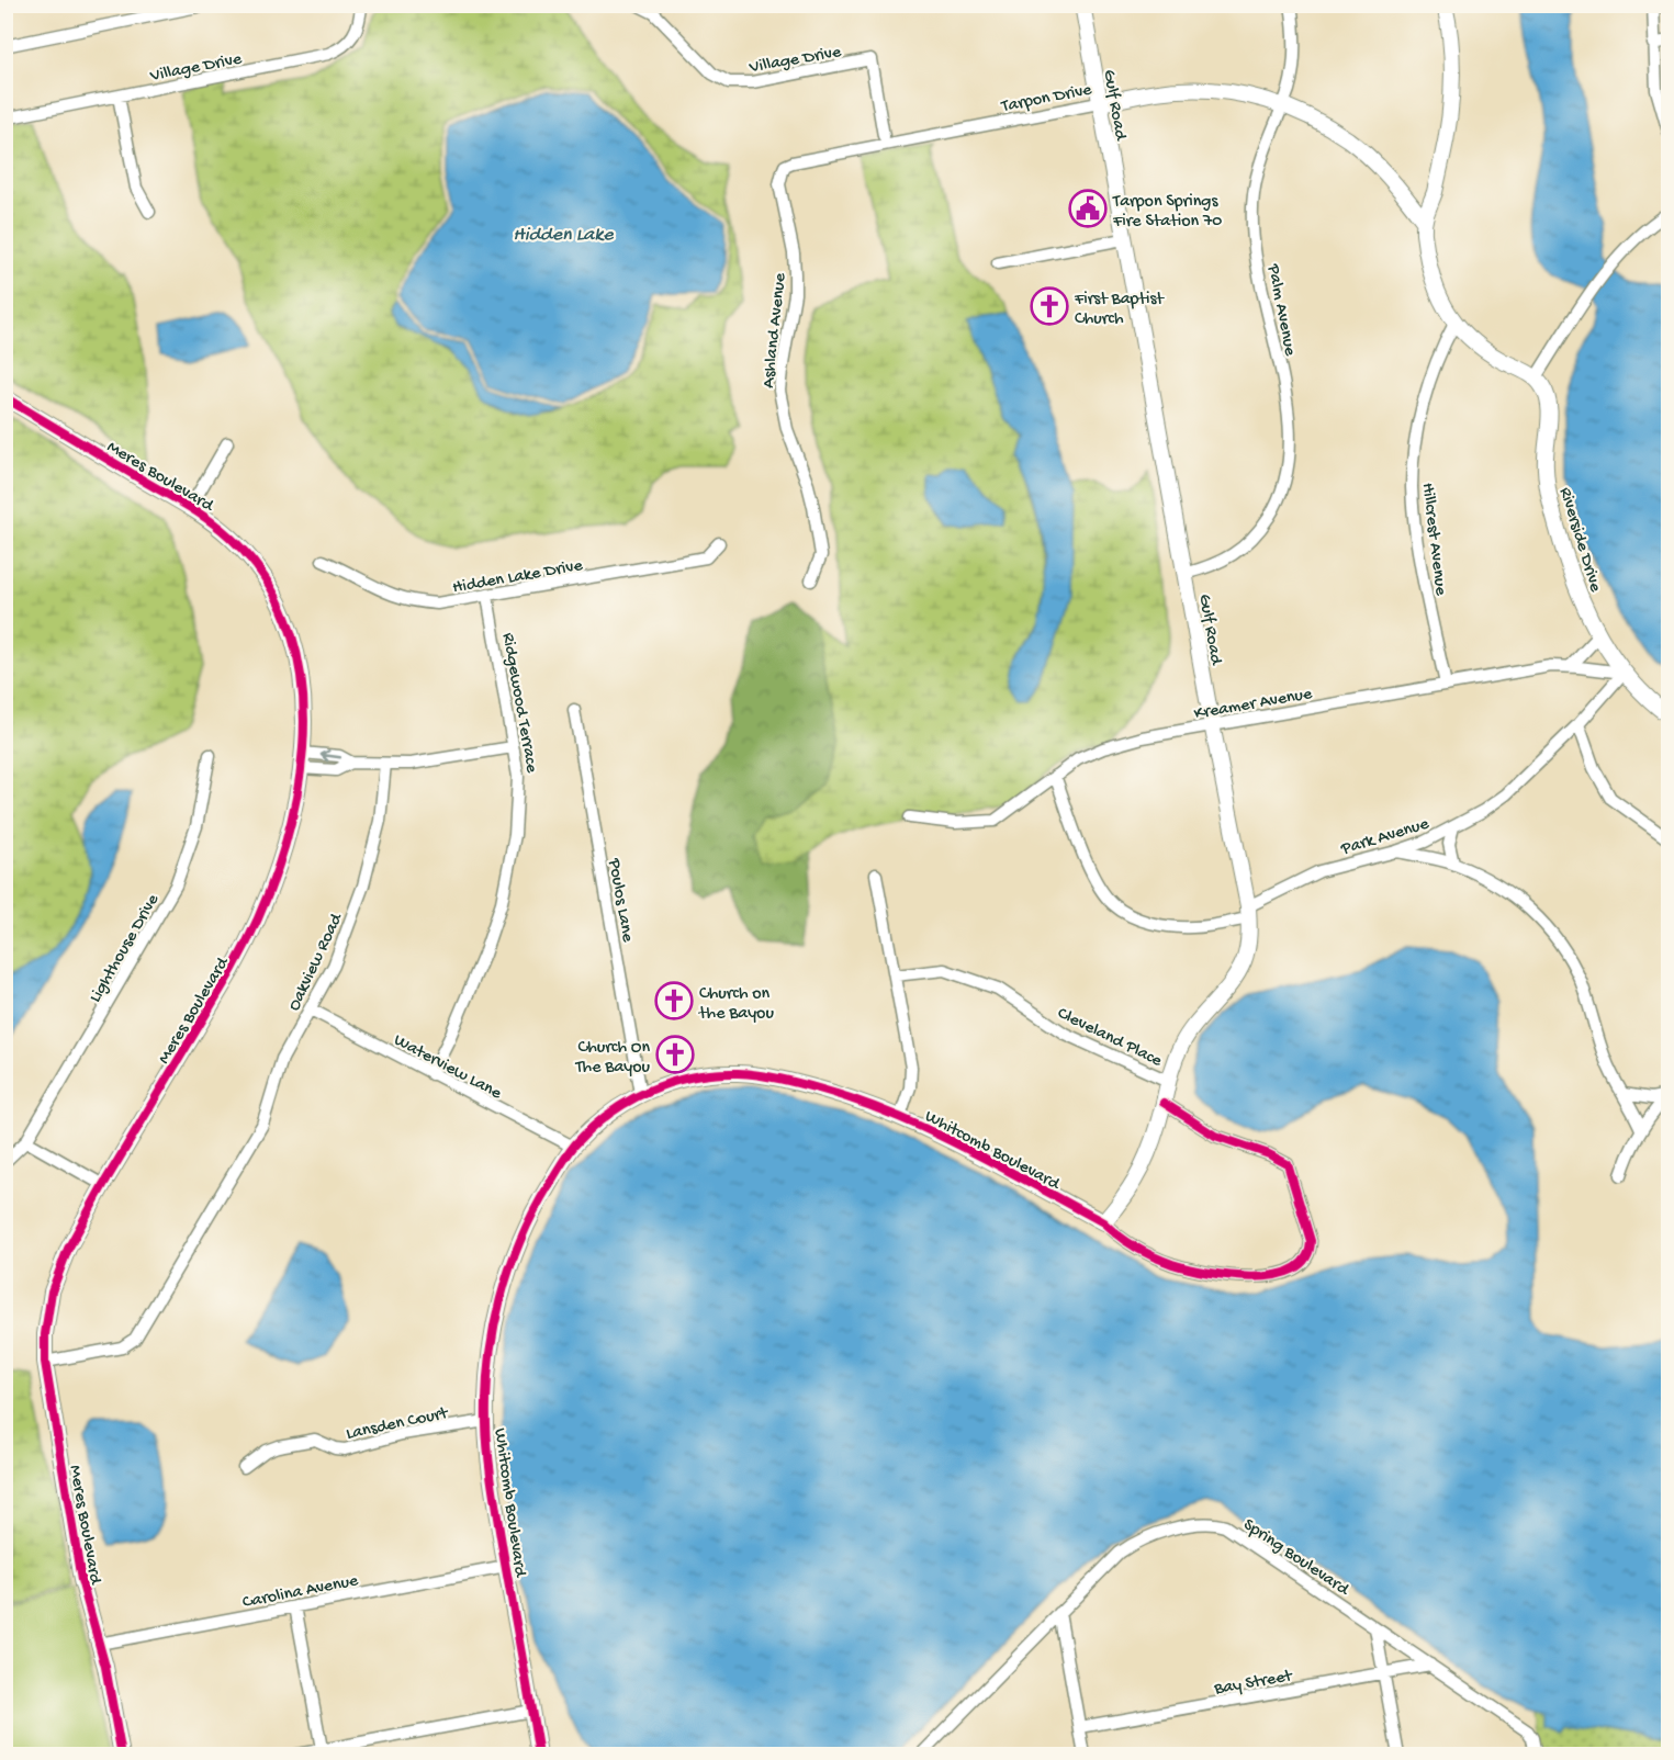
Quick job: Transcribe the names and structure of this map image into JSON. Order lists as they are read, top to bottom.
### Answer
{
  "streets": {
    "street": [
      "Village Drive",
      "Tarpon Drive",
      "Gulf Road",
      "Palm Avenue",
      "Ashland Avenue",
      "Meres Boulevard",
      "Hillcrest Avenue",
      "Riverside Drive",
      "Hidden Lake Drive",
      "Kreamer Avenue",
      "Ridgewood Terrace",
      "Park Avenue",
      "Poulos Lane",
      "Lighthouse Drive",
      "Oakview Road",
      "Cleveland Place",
      "Waterview Lane",
      "Whitcomb Boulevard",
      "Lansden Court",
      "Spring Boulevard",
      "Carolina Avenue",
      "Bay Street"
    ]
  },
  "crossings": [
    ["Tarpon Drive", "Gulf Road"],
    ["Tarpon Drive", "Palm Avenue"],
    ["Tarpon Drive", "Ashland Avenue"],
    ["Gulf Road", "Palm Avenue"],
    ["Gulf Road", "Kreamer Avenue"],
    ["Gulf Road", "Park Avenue"],
    ["Gulf Road", "Cleveland Place"],
    ["Gulf Road", "Whitcomb Boulevard"],
    ["Meres Boulevard", "Oakview Road"],
    ["Meres Boulevard", "Carolina Avenue"],
    ["Hillcrest Avenue", "Kreamer Avenue"],
    ["Riverside Drive", "Kreamer Avenue"],
    ["Riverside Drive", "Park Avenue"],
    ["Hidden Lake Drive", "Ridgewood Terrace"],
    ["Kreamer Avenue", "Park Avenue"],
    ["Ridgewood Terrace", "Waterview Lane"],
    ["Poulos Lane", "Whitcomb Boulevard"],
    ["Oakview Road", "Waterview Lane"],
    ["Waterview Lane", "Whitcomb Boulevard"],
    ["Whitcomb Boulevard", "Lansden Court"],
    ["Whitcomb Boulevard", "Carolina Avenue"],
    ["Spring Boulevard", "Bay Street"]
  ],
  "water": ["Hidden Lake"],
  "places": {
    "public building": ["Tarpon Springs Fire Station 70"],
    "church": ["First Baptist Church", "Church on the Bayou", "Church On The Bayou"]
  }
}
